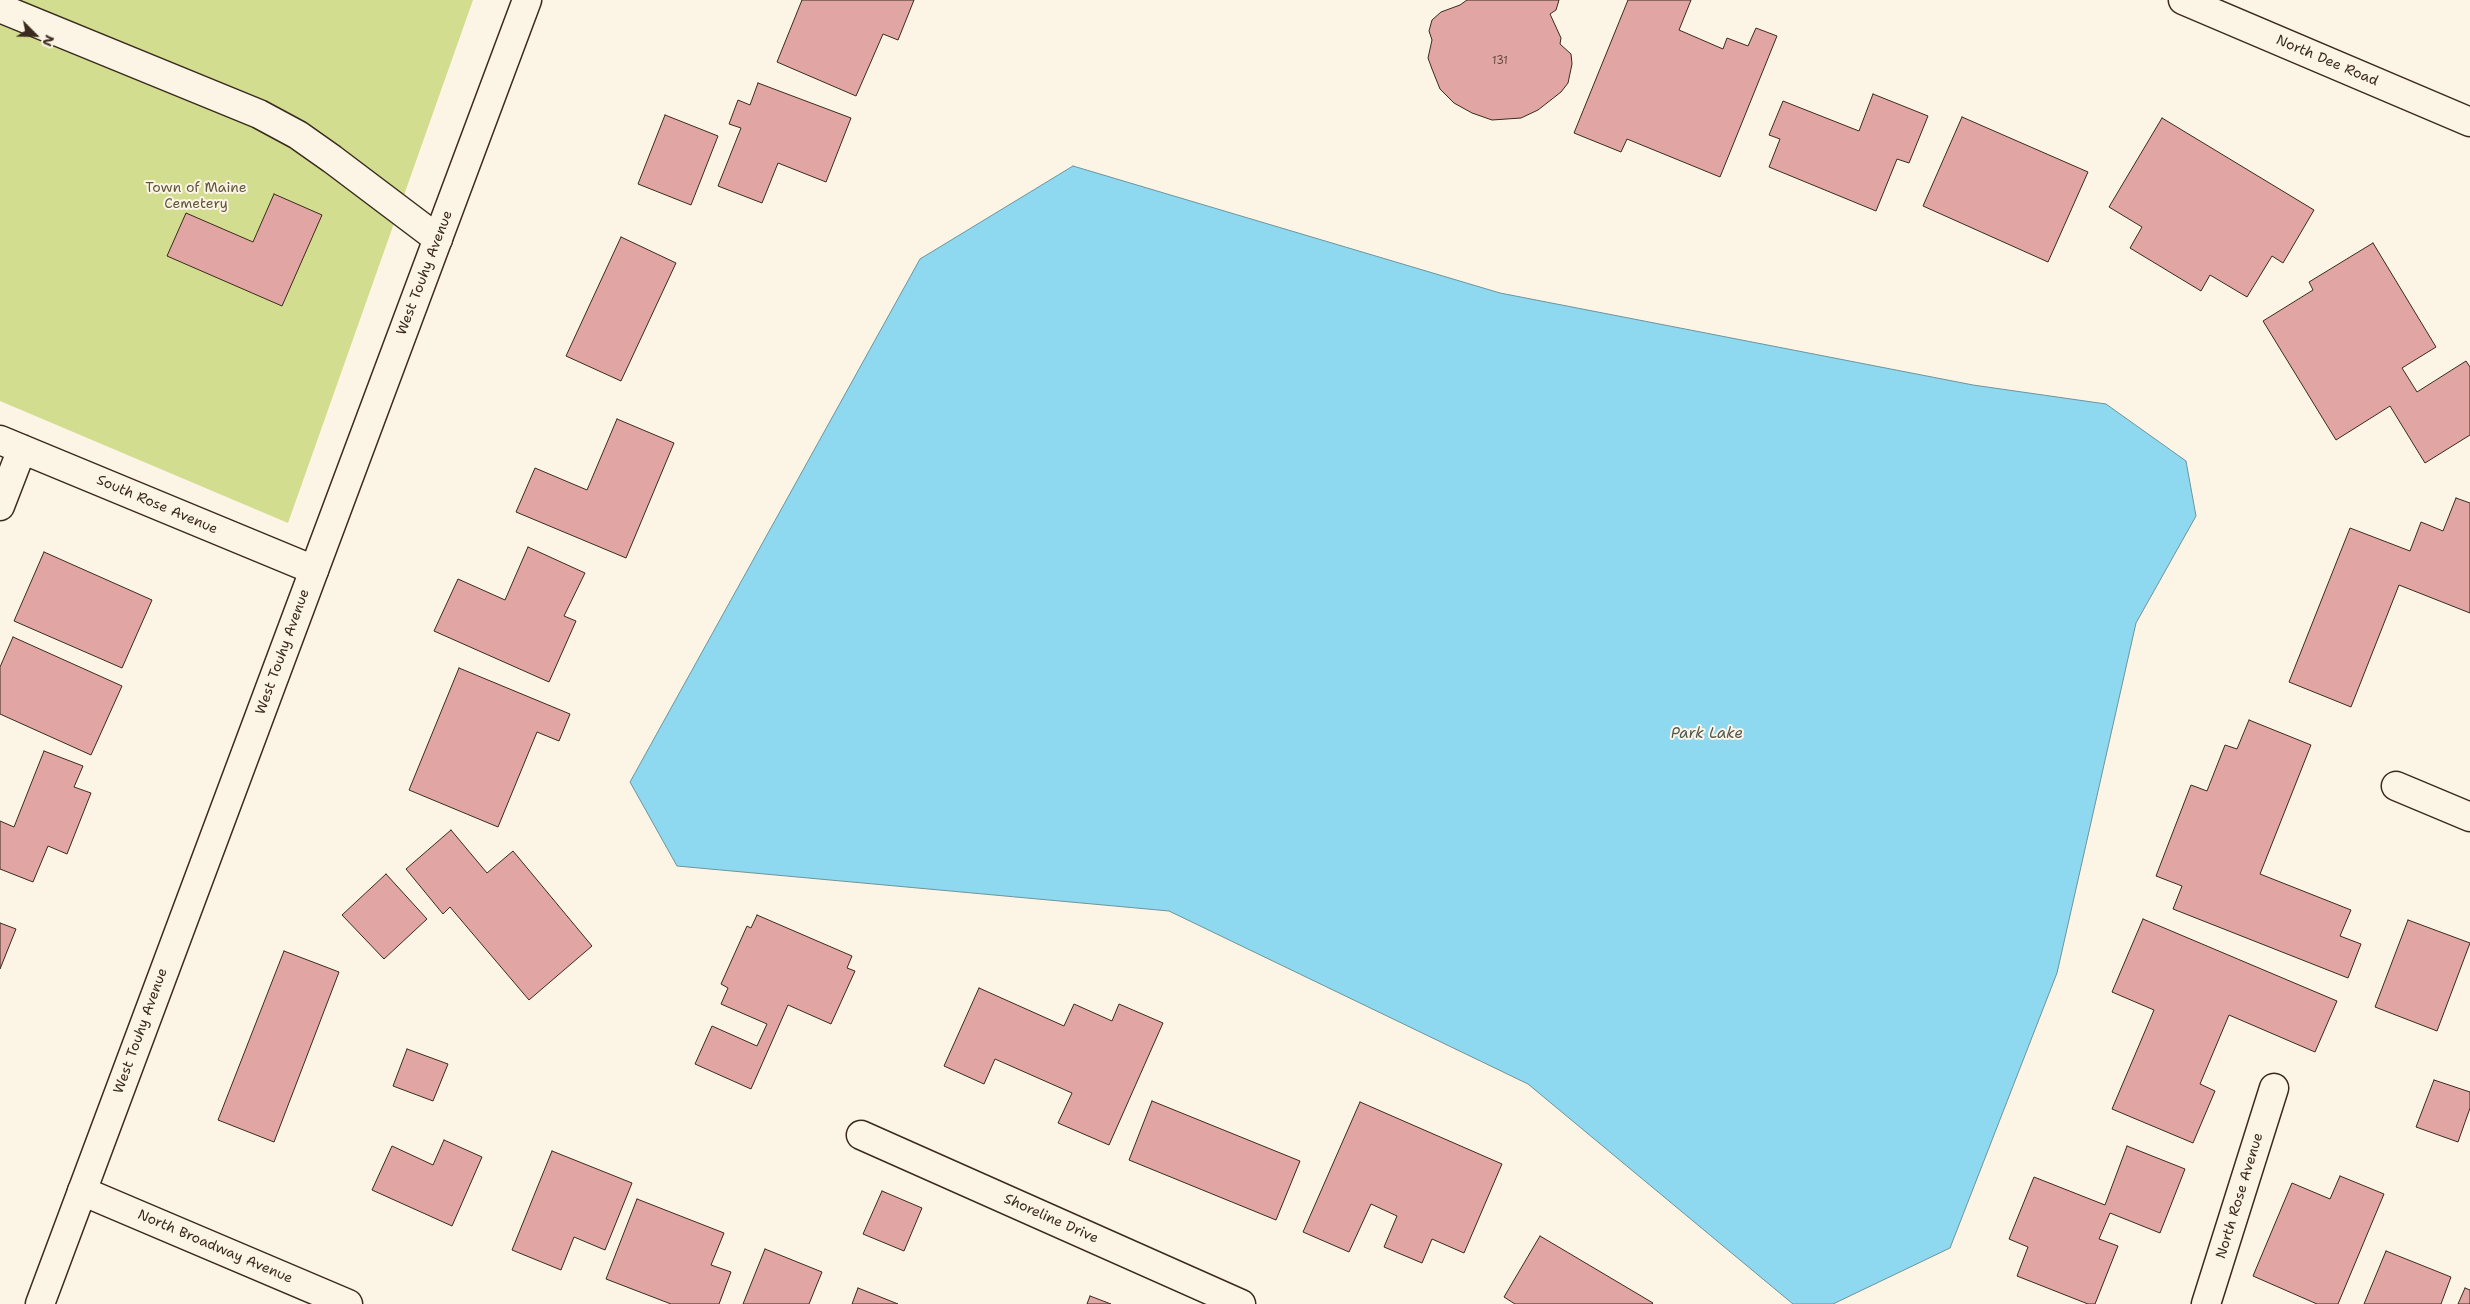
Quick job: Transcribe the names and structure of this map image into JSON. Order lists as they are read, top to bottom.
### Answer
{
  "streets": {
    "main road": [
      "North Dee Road",
      "West Touhy Avenue",
      "South Rose Avenue",
      "North Rose Avenue",
      "Shoreline Drive",
      "North Broadway Avenue"
    ]
  },
  "crossings": [
    ["West Touhy Avenue", "South Rose Avenue"],
    ["West Touhy Avenue", "North Broadway Avenue"]
  ],
  "water": ["Park Lake"],
  "parks": ["Town of Maine Cemetery"],
  "house_numbers": ["131"],
  "north": "bottom right"
}
